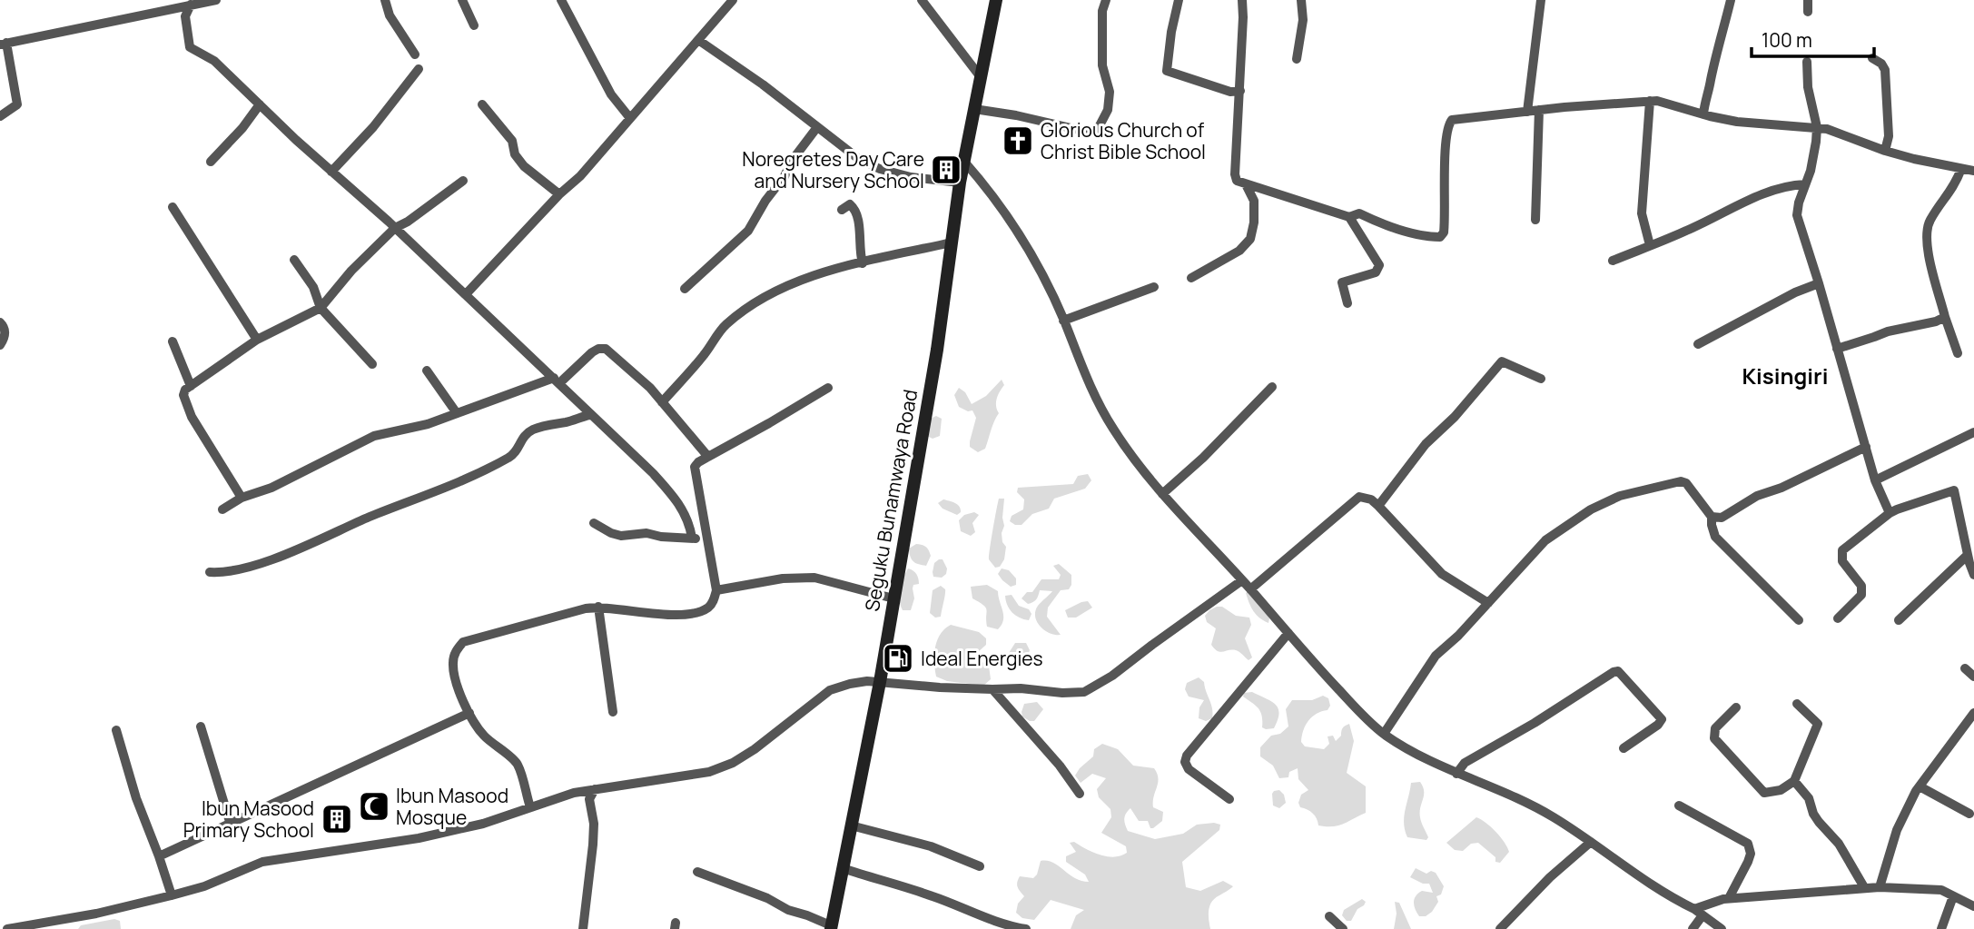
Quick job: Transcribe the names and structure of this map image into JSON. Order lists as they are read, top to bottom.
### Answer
{
  "streets": {
    "main road": ["Seguku Bunamwaya Road"]
  },
  "districts": ["Kisingiri"],
  "places": {
    "church": ["Glorious Church of Christ Bible School"],
    "building": ["Noregretes Day Care and Nursery School", "Ibun Masood Primary School"],
    "fuel station": ["Ideal Energies"],
    "mosque": ["Ibun Masood Mosque"]
  },
  "scale_bar": "100 m"
}
